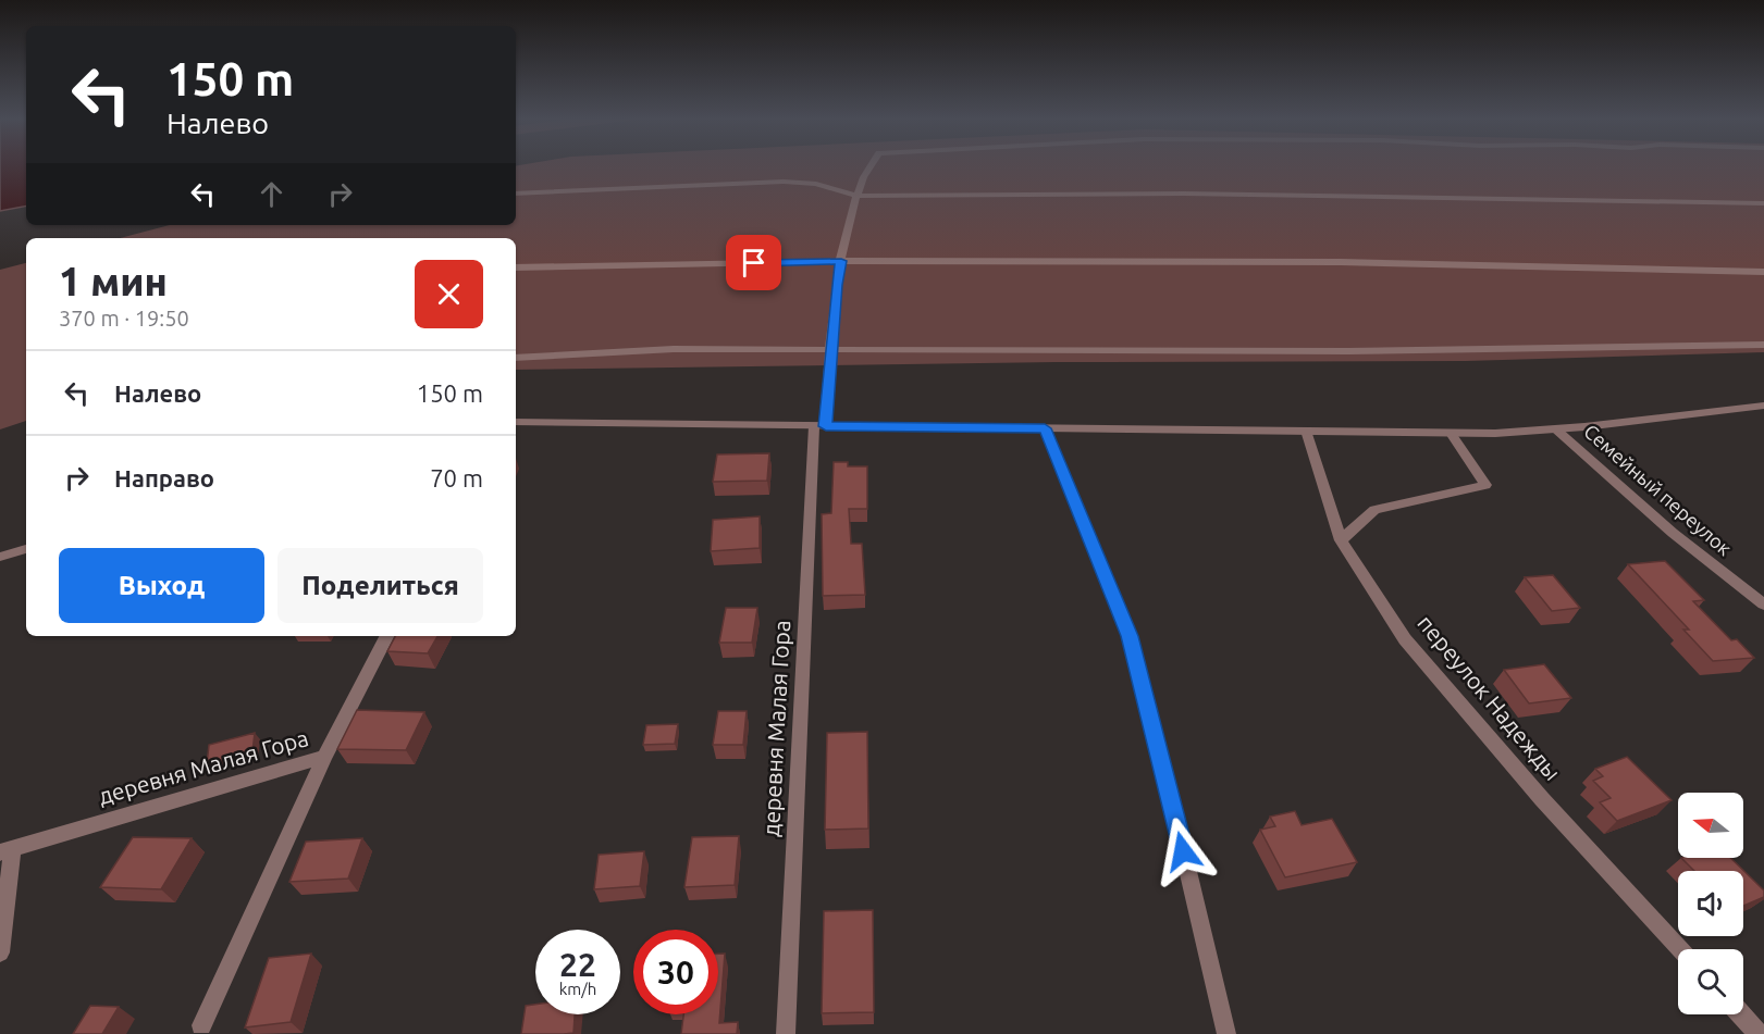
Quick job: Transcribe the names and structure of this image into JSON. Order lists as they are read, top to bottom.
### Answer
{
  "streets": {
    "street": ["Семейный переулок", "переулок Надежды", "деревня Малая Гора"]
  },
  "north": "left",
  "page": {
    "turn": ["150 m", "Налево"],
    "heading": ["1 мин", "370 m · 19:50"],
    "list": [
      {
        "name": "Налево",
        "value": "150 m"
      },
      {
        "name": "Направо",
        "value": "70 m"
      }
    ],
    "buttons": ["Выход", "Поделиться"],
    "speed": "22 km/h",
    "limit": "30"
  }
}
